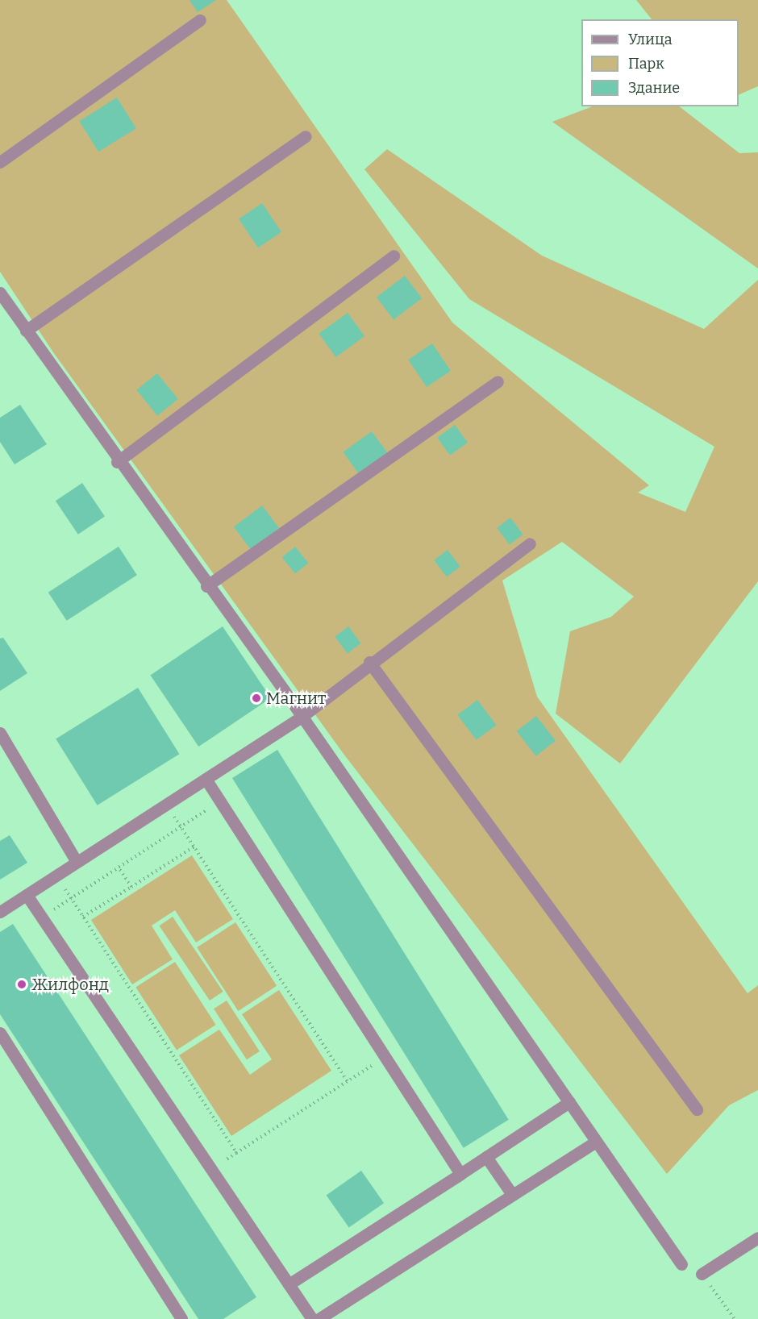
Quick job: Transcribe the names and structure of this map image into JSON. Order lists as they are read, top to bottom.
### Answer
{
  "places": ["Магнит", "Жилфонд"],
  "legend": ["Улица", "Парк", "Здание"]
}
